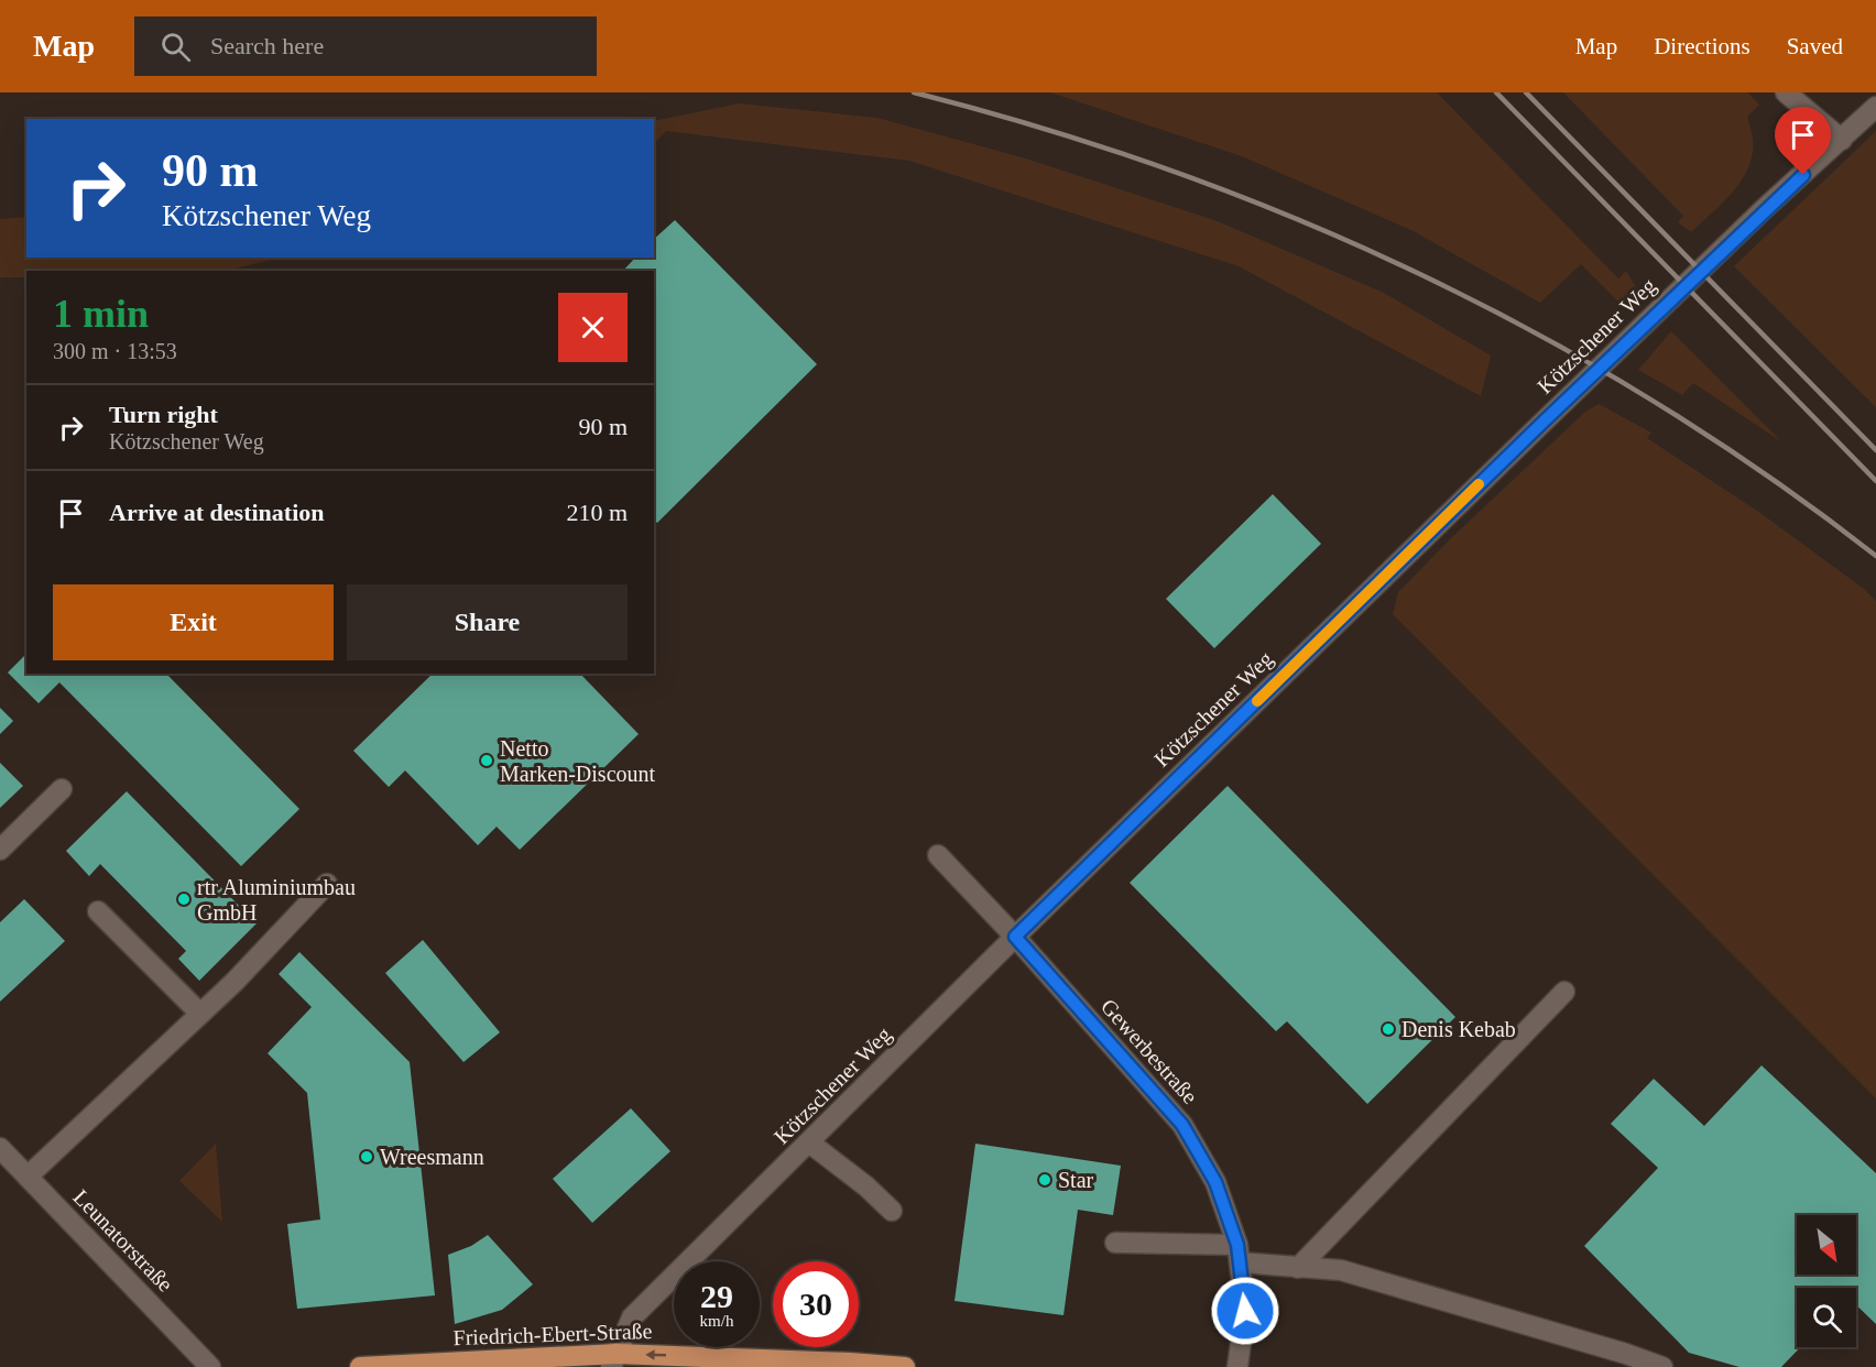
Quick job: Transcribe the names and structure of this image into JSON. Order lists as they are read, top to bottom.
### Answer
{
  "streets": {
    "main road": ["Friedrich-Ebert-Straße"],
    "street": ["Kötzschener Weg", "Gewerbestraße", "Leunatorstraße"]
  },
  "crossings": [
    ["Kötzschener Weg", "Gewerbestraße"],
    ["Kötzschener Weg", "Friedrich-Ebert-Straße"]
  ],
  "one_way": ["Friedrich-Ebert-Straße"],
  "places": [
    "Netto Marken-Discount",
    "rtr Aluminiumbau GmbH",
    "Denis Kebab",
    "Wreesmann",
    "Star"
  ],
  "north": "bottom right",
  "page": {
    "header": "Map",
    "search": "Search here",
    "nav": ["Map", "Directions", "Saved"],
    "turn": ["90 m", "Kötzschener Weg"],
    "heading": ["1 min", "300 m · 13:53"],
    "list": [
      {
        "name": "Turn right",
        "note": "Kötzschener Weg",
        "value": "90 m"
      },
      {
        "name": "Arrive at destination",
        "value": "210 m"
      }
    ],
    "buttons": ["Exit", "Share"],
    "speed": "29 km/h",
    "limit": "30"
  }
}
